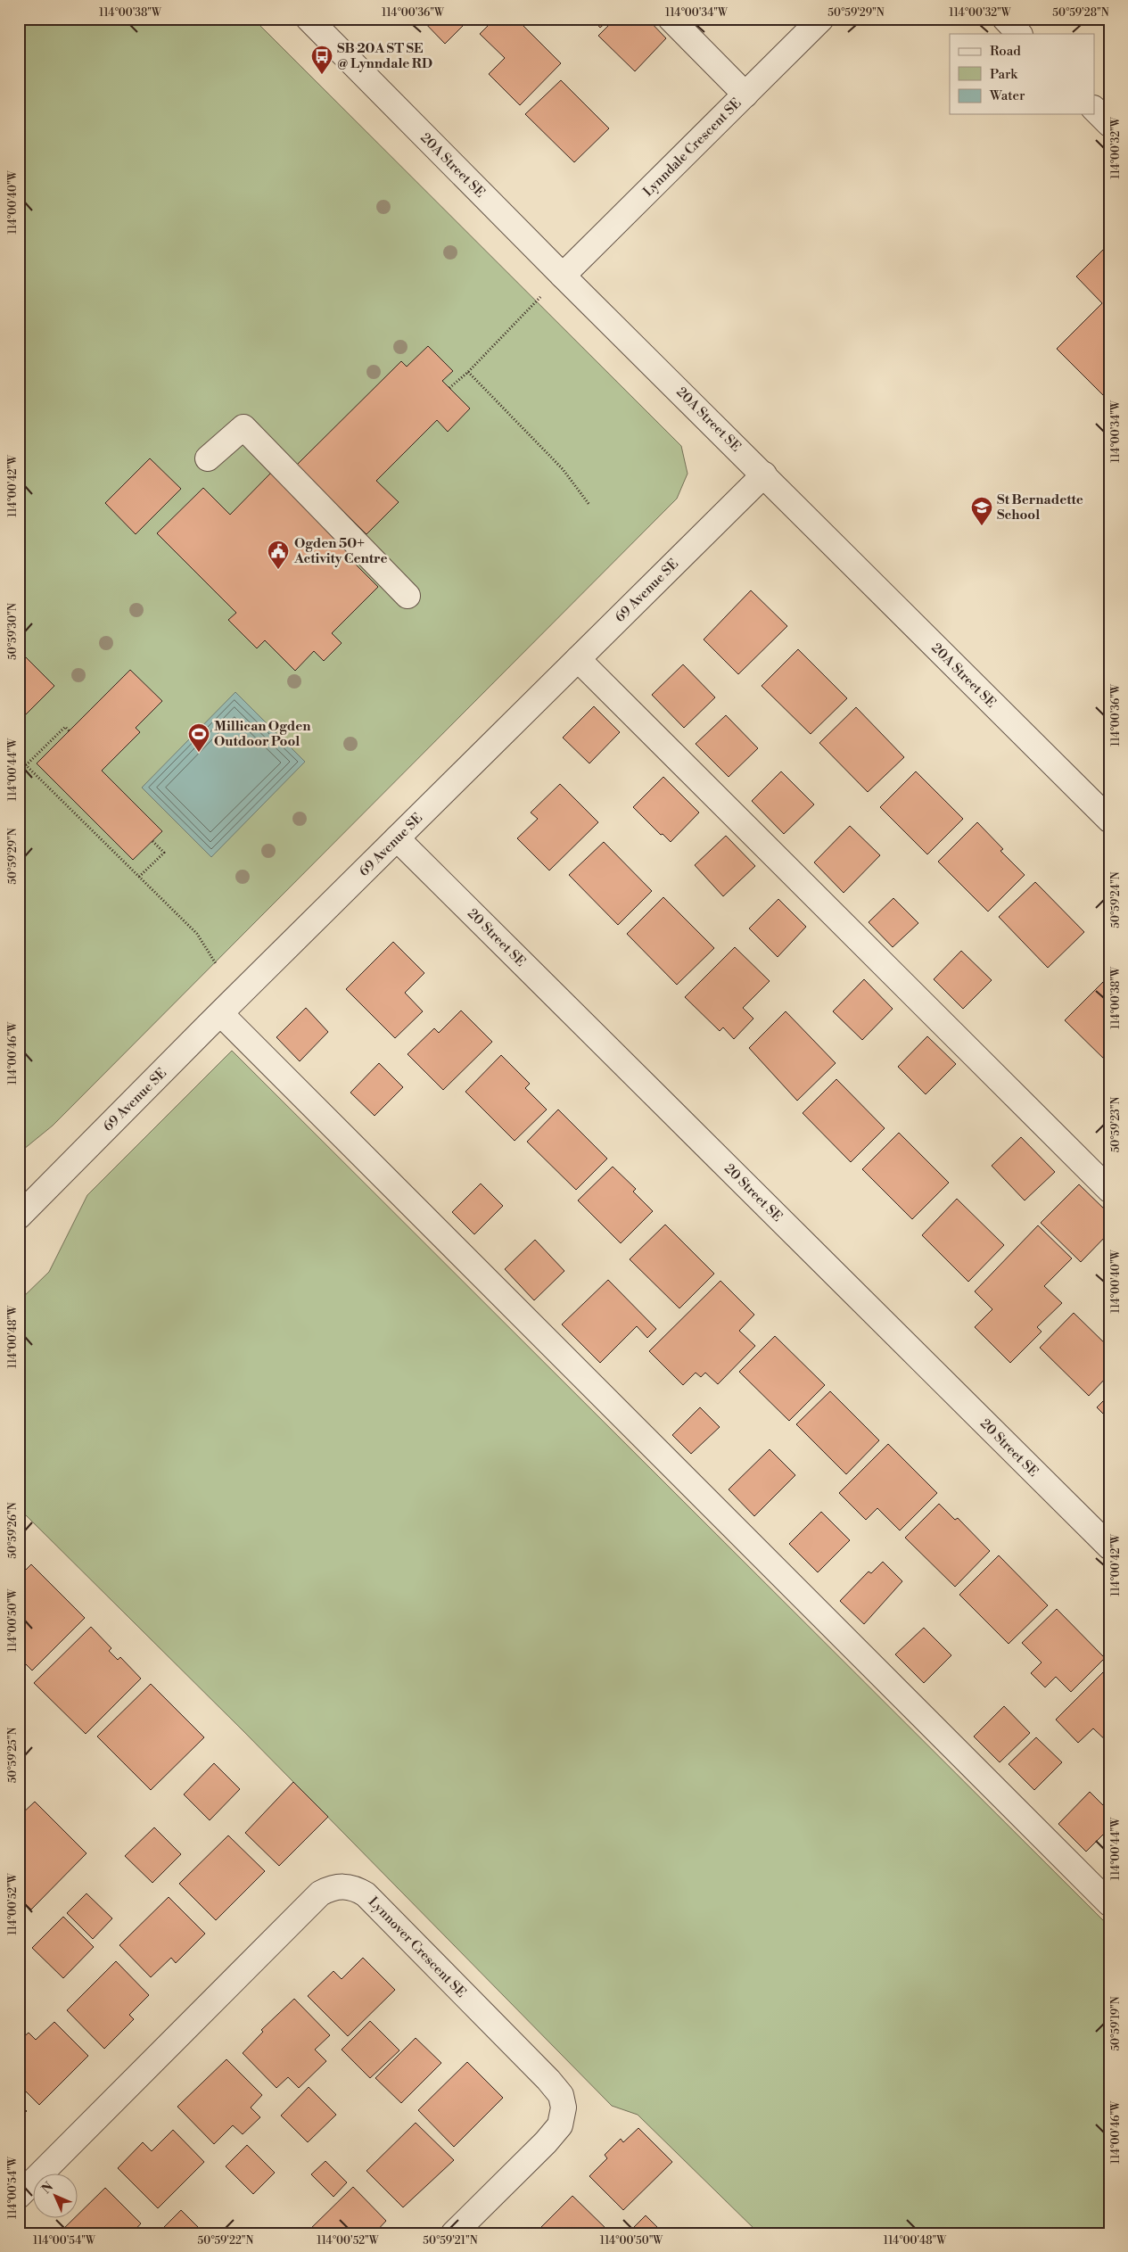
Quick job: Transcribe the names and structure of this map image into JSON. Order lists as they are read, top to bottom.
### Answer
{
  "streets": {
    "street": [
      "Lynndale Crescent SE",
      "20A Street SE",
      "69 Avenue SE",
      "20 Street SE",
      "Lynnover Crescent SE"
    ]
  },
  "crossings": [
    ["Lynndale Crescent SE", "20A Street SE"],
    ["20A Street SE", "69 Avenue SE"],
    ["69 Avenue SE", "20 Street SE"]
  ],
  "places": {
    "bus stop": ["SB 20A ST SE @ Lynndale RD"],
    "school or university": ["St Bernadette School"],
    "public building": ["Ogden 50+ Activity Centre"],
    "sports": ["Millican Ogden Outdoor Pool"]
  },
  "legend": ["Road", "Park", "Water"],
  "north": "top left",
  "coordinates": [
    "114°00'38\"W",
    "114°00'36\"W",
    "114°00'34\"W",
    "50°59'29\"N",
    "114°00'32\"W",
    "50°59'28\"N",
    "114°00'40\"W",
    "114°00'42\"W",
    "50°59'30\"N",
    "114°00'44\"W",
    "50°59'24\"N",
    "114°00'46\"W",
    "50°59'23\"N",
    "114°00'48\"W",
    "50°59'26\"N",
    "114°00'50\"W",
    "50°59'25\"N",
    "114°00'52\"W",
    "50°59'19\"N",
    "114°00'54\"W",
    "50°59'22\"N",
    "50°59'21\"N"
  ]
}
